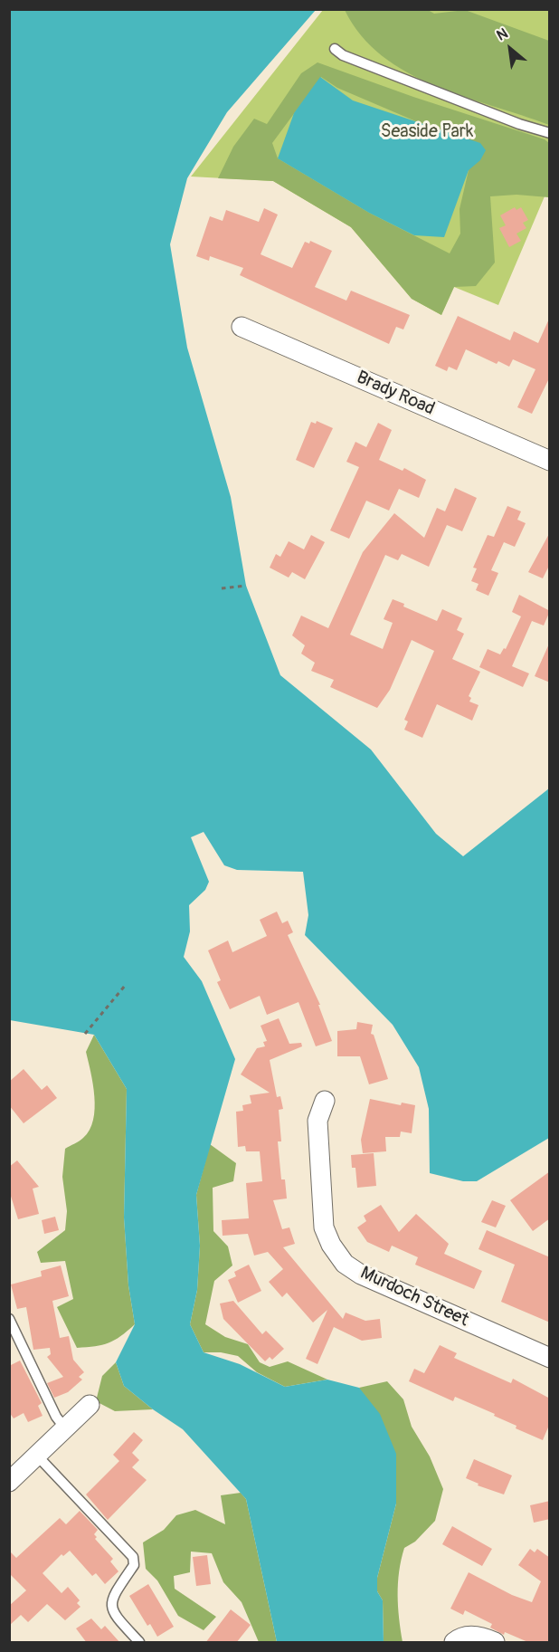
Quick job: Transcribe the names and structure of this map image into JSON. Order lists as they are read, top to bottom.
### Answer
{
  "streets": {
    "street": ["Brady Road", "Murdoch Street"]
  },
  "parks": ["Seaside Park"],
  "north": "top left"
}
